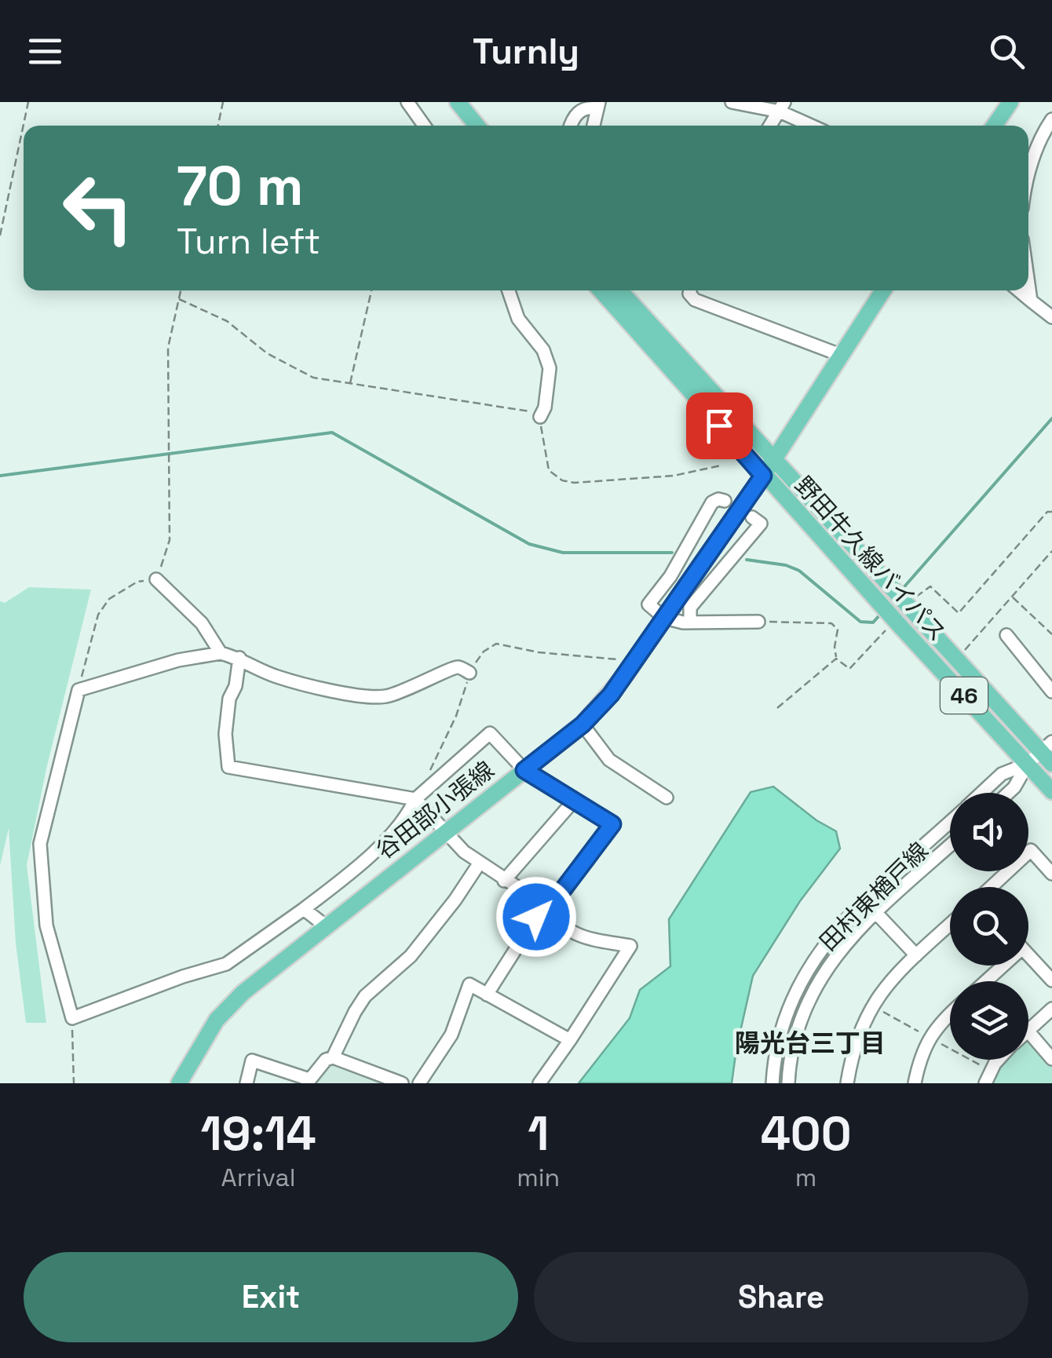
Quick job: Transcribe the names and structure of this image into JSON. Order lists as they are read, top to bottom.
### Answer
{
  "streets": {
    "main road": ["野田牛久線バイパス", "46", "谷田部小張線"],
    "street": ["田村東楢戸線"]
  },
  "crossings": [
    ["野田牛久線バイパス", "谷田部小張線"],
    ["野田牛久線バイパス", "田村東楢戸線"]
  ],
  "districts": ["陽光台三丁目"],
  "page": {
    "header": "Turnly",
    "turn": ["70 m", "Turn left"],
    "eta": [
      "19:14",
      "Arrival",
      "1",
      "min",
      "400",
      "m"
    ],
    "buttons": ["Exit", "Share"]
  }
}
